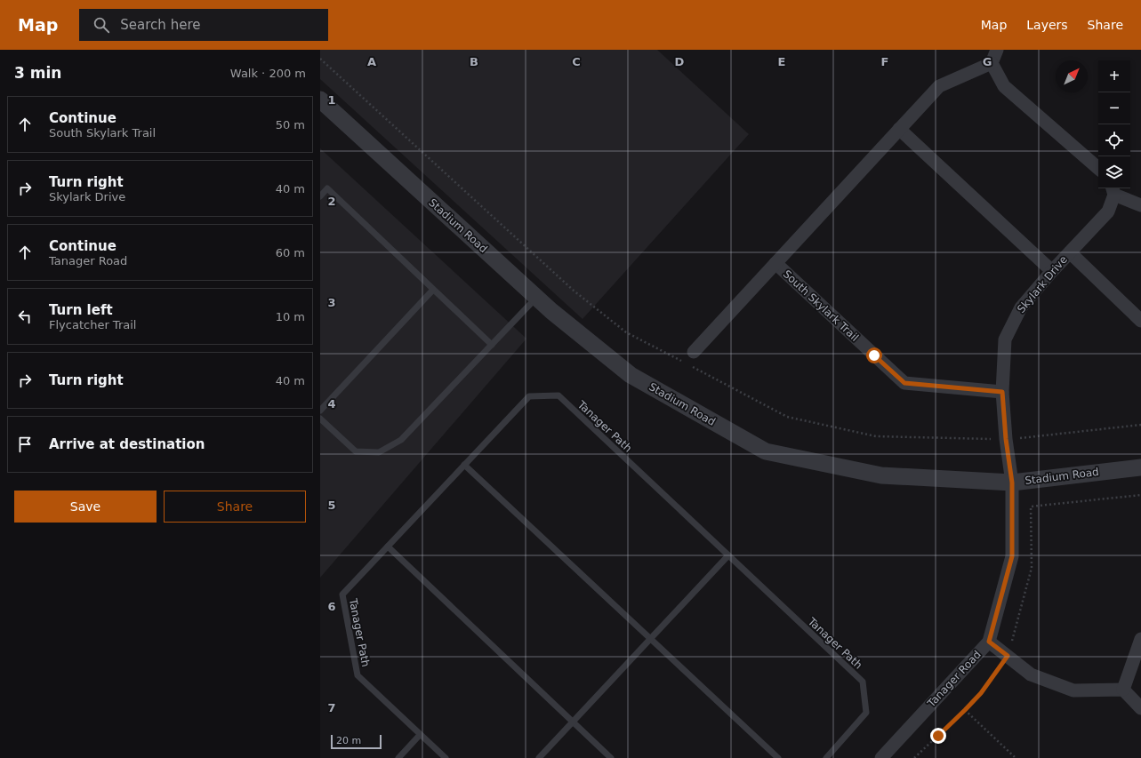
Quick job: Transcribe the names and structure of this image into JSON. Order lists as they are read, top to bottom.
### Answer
{
  "streets": {
    "street": [
      "Stadium Road",
      "Skylark Drive",
      "South Skylark Trail",
      "Tanager Road"
    ],
    "lane": ["Tanager Path"]
  },
  "crossings": [
    ["Stadium Road", "Skylark Drive"],
    ["Stadium Road", "Tanager Road"],
    ["Skylark Drive", "South Skylark Trail"],
    ["Skylark Drive", "Tanager Road"]
  ],
  "scale_bar": "20 m",
  "north": "top right",
  "page": {
    "header": "Map",
    "search": "Search here",
    "nav": ["Map", "Layers", "Share"],
    "heading": ["3 min", "Walk · 200 m"],
    "map_buttons": ["+", "−"],
    "list": [
      ["Continue", "South Skylark Trail", "50 m"],
      ["Turn right", "Skylark Drive", "40 m"],
      ["Continue", "Tanager Road", "60 m"],
      ["Turn left", "Flycatcher Trail", "10 m"],
      ["Turn right", "40 m"],
      "Arrive at destination"
    ],
    "buttons": ["Save", "Share"],
    "scale": "20 m"
  },
  "grid": {
    "columns": [
      "A",
      "B",
      "C",
      "D",
      "E",
      "F",
      "G"
    ],
    "rows": [
      "1",
      "2",
      "3",
      "4",
      "5",
      "6",
      "7"
    ]
  }
}
